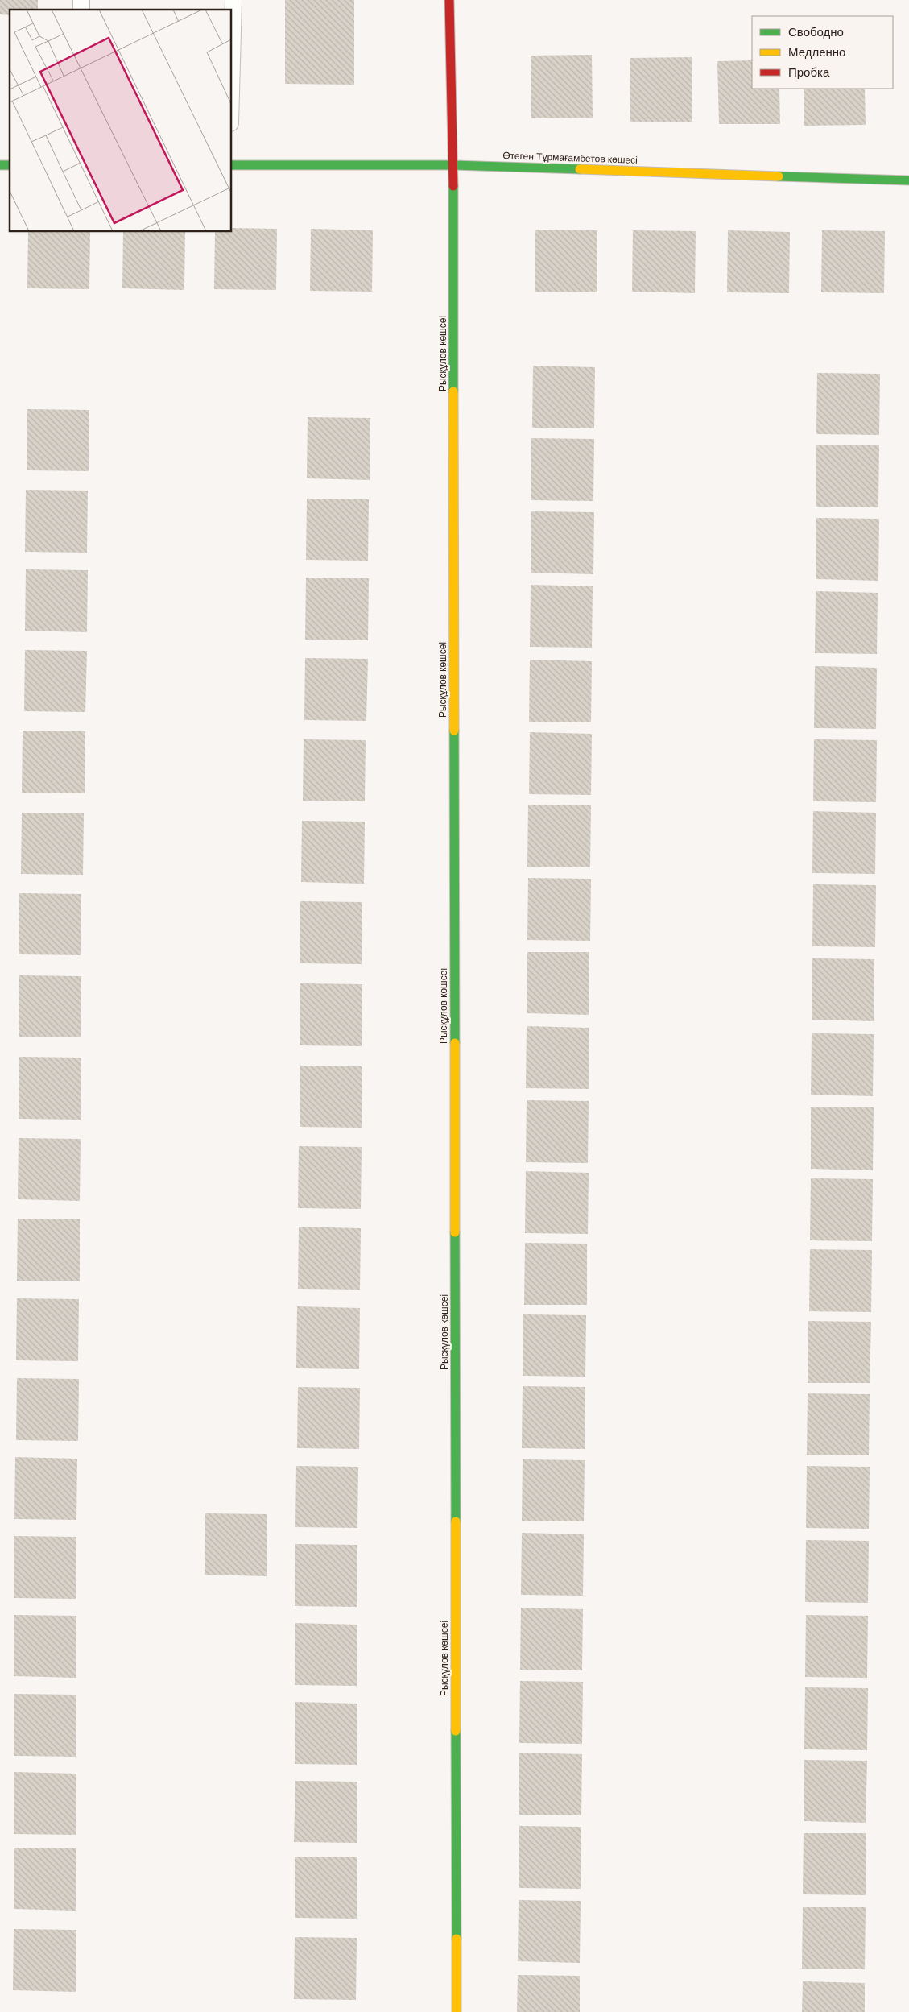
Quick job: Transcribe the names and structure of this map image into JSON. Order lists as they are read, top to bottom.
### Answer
{
  "streets": {
    "street": ["Өтеген Тұрмағамбетов көшесі", "Рысқұлов көшсеі"]
  },
  "crossings": [
    ["Өтеген Тұрмағамбетов көшесі", "Рысқұлов көшсеі"]
  ],
  "legend": ["Свободно", "Медленно", "Пробка"]
}
